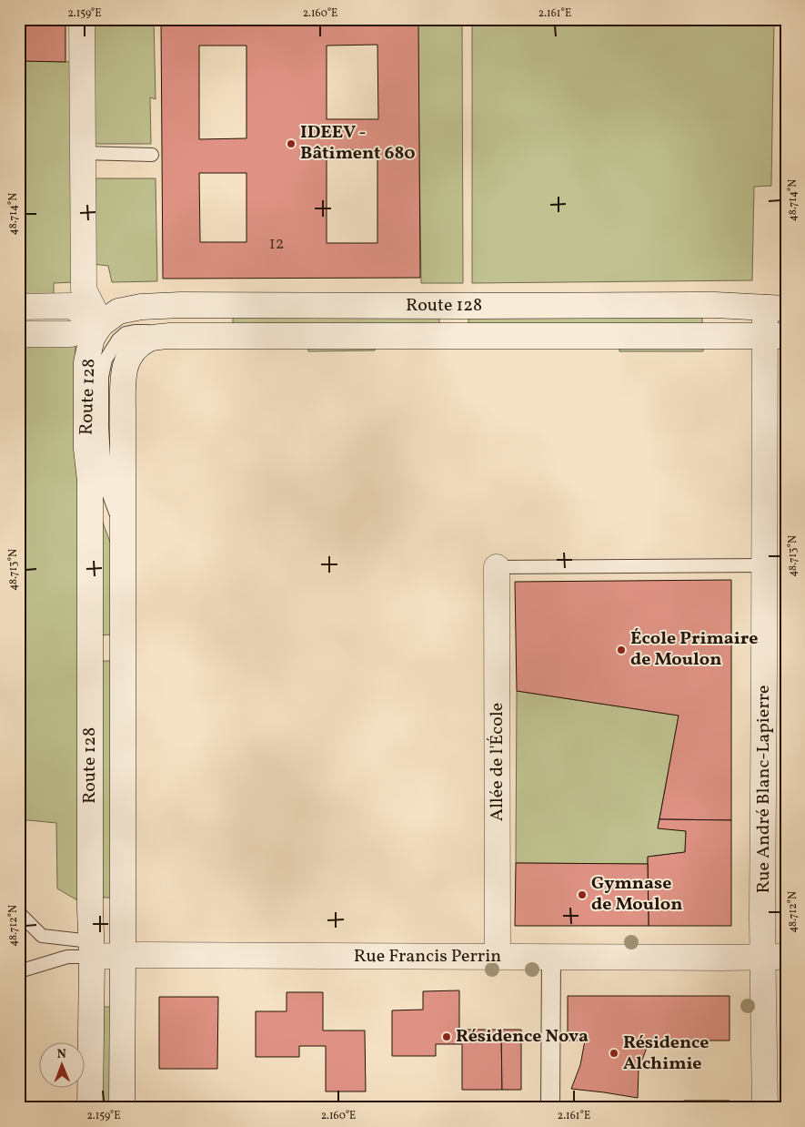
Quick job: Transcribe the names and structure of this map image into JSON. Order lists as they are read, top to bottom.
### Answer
{
  "streets": {
    "main road": [
      "Route 128",
      "Allée de l'École",
      "Rue André Blanc-Lapierre",
      "Rue Francis Perrin"
    ]
  },
  "crossings": [
    ["Route 128", "Rue André Blanc-Lapierre"],
    ["Route 128", "Rue Francis Perrin"],
    ["Allée de l'École", "Rue Francis Perrin"],
    ["Rue André Blanc-Lapierre", "Rue Francis Perrin"]
  ],
  "places": [
    "IDEEV - Bâtiment 680",
    "École Primaire de Moulon",
    "Gymnase de Moulon",
    "Résidence Nova",
    "Résidence Alchimie"
  ],
  "house_numbers": ["12"],
  "north": "top",
  "coordinates": [
    "2.159°E",
    "2.160°E",
    "2.161°E",
    "48.714°N",
    "48.713°N",
    "48.712°N"
  ]
}
